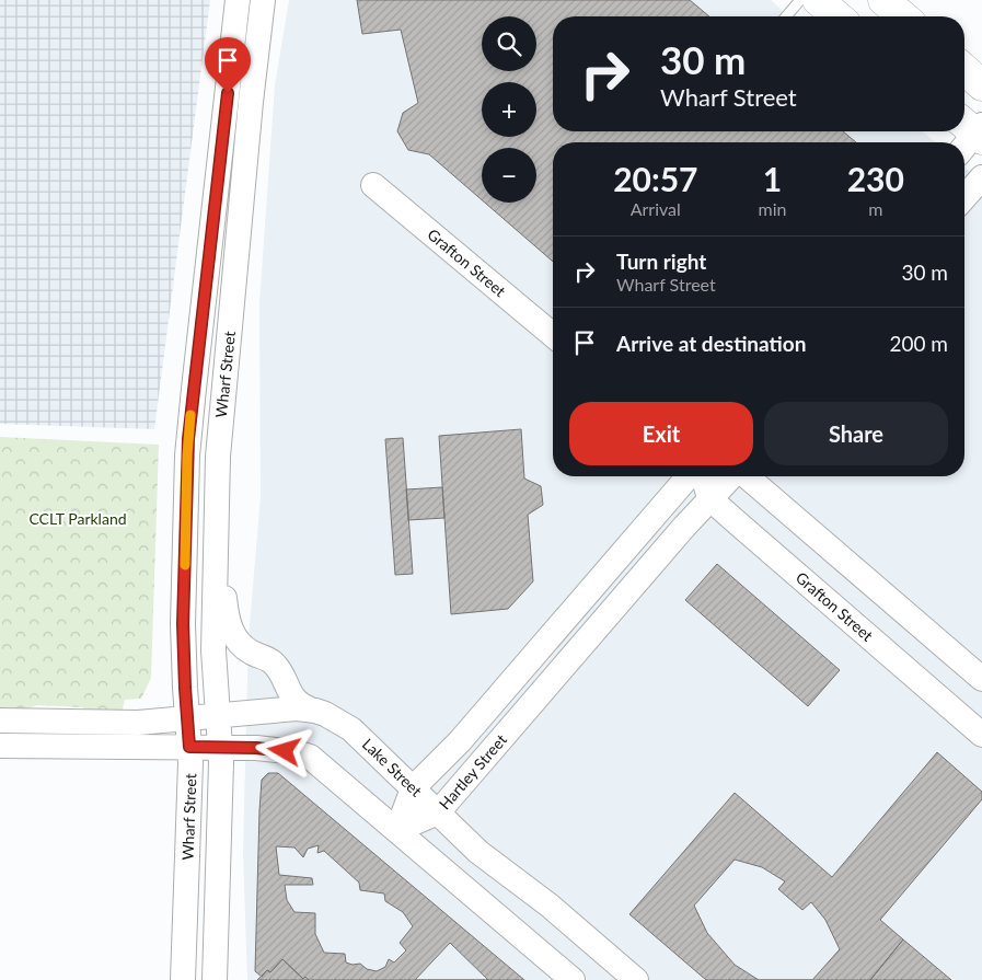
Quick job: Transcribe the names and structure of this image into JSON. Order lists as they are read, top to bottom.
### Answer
{
  "streets": {
    "street": [
      "Grafton Street",
      "Wharf Street",
      "Lake Street",
      "Hartley Street"
    ]
  },
  "crossings": [
    ["Grafton Street", "Hartley Street"],
    ["Wharf Street", "Lake Street"],
    ["Lake Street", "Hartley Street"]
  ],
  "parks": ["CCLT Parkland"],
  "page": {
    "map_buttons": ["+", "−"],
    "turn": ["30 m", "Wharf Street"],
    "eta": [
      "20:57",
      "Arrival",
      "1",
      "min",
      "230",
      "m"
    ],
    "list": [
      {
        "name": "Turn right",
        "note": "Wharf Street",
        "value": "30 m"
      },
      {
        "name": "Arrive at destination",
        "value": "200 m"
      }
    ],
    "buttons": ["Exit", "Share"]
  }
}
